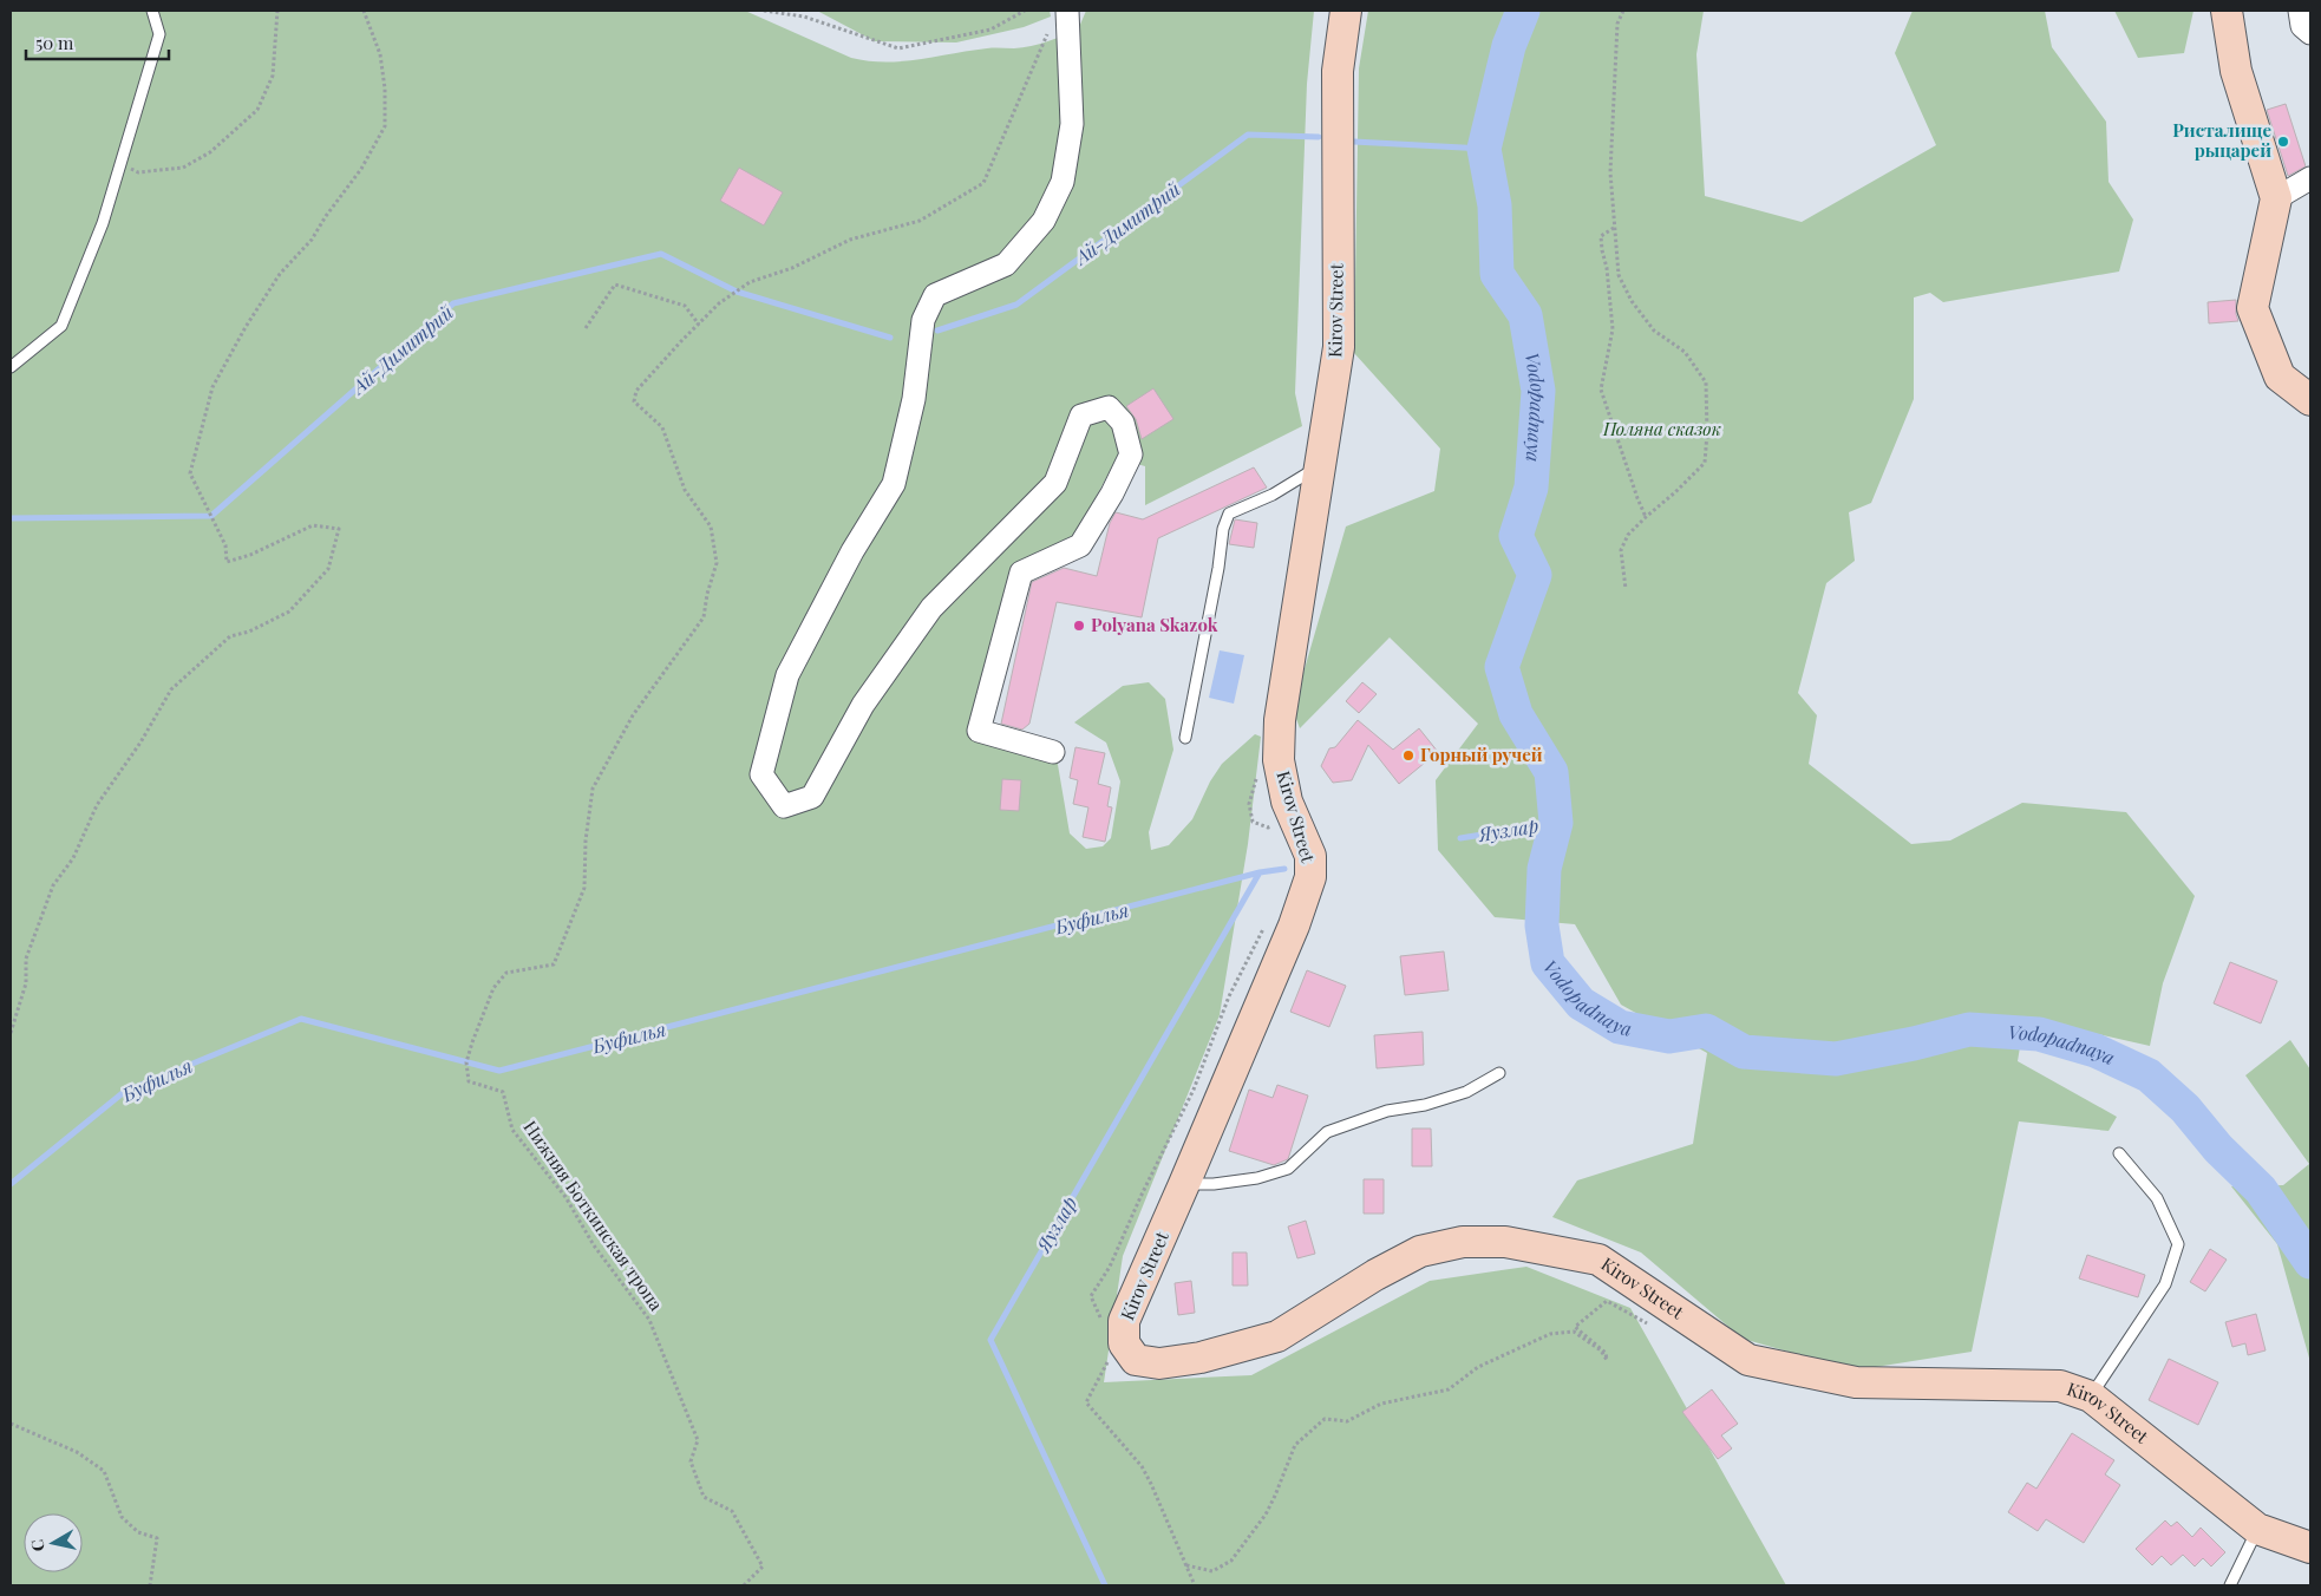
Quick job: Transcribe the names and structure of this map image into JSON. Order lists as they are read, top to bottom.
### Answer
{
  "streets": {
    "street": ["Kirov Street"],
    "path": ["Нижняя Боткинская тропа"]
  },
  "water": [
    "Ай-Димитрий",
    "Vodopadnaya",
    "Яузлар",
    "Буфилья"
  ],
  "parks": ["Поляна сказок"],
  "places": ["Ристалище рыцарей", "Polyana Skazok", "Горный ручей"],
  "scale_bar": "50 m",
  "north": "left"
}
